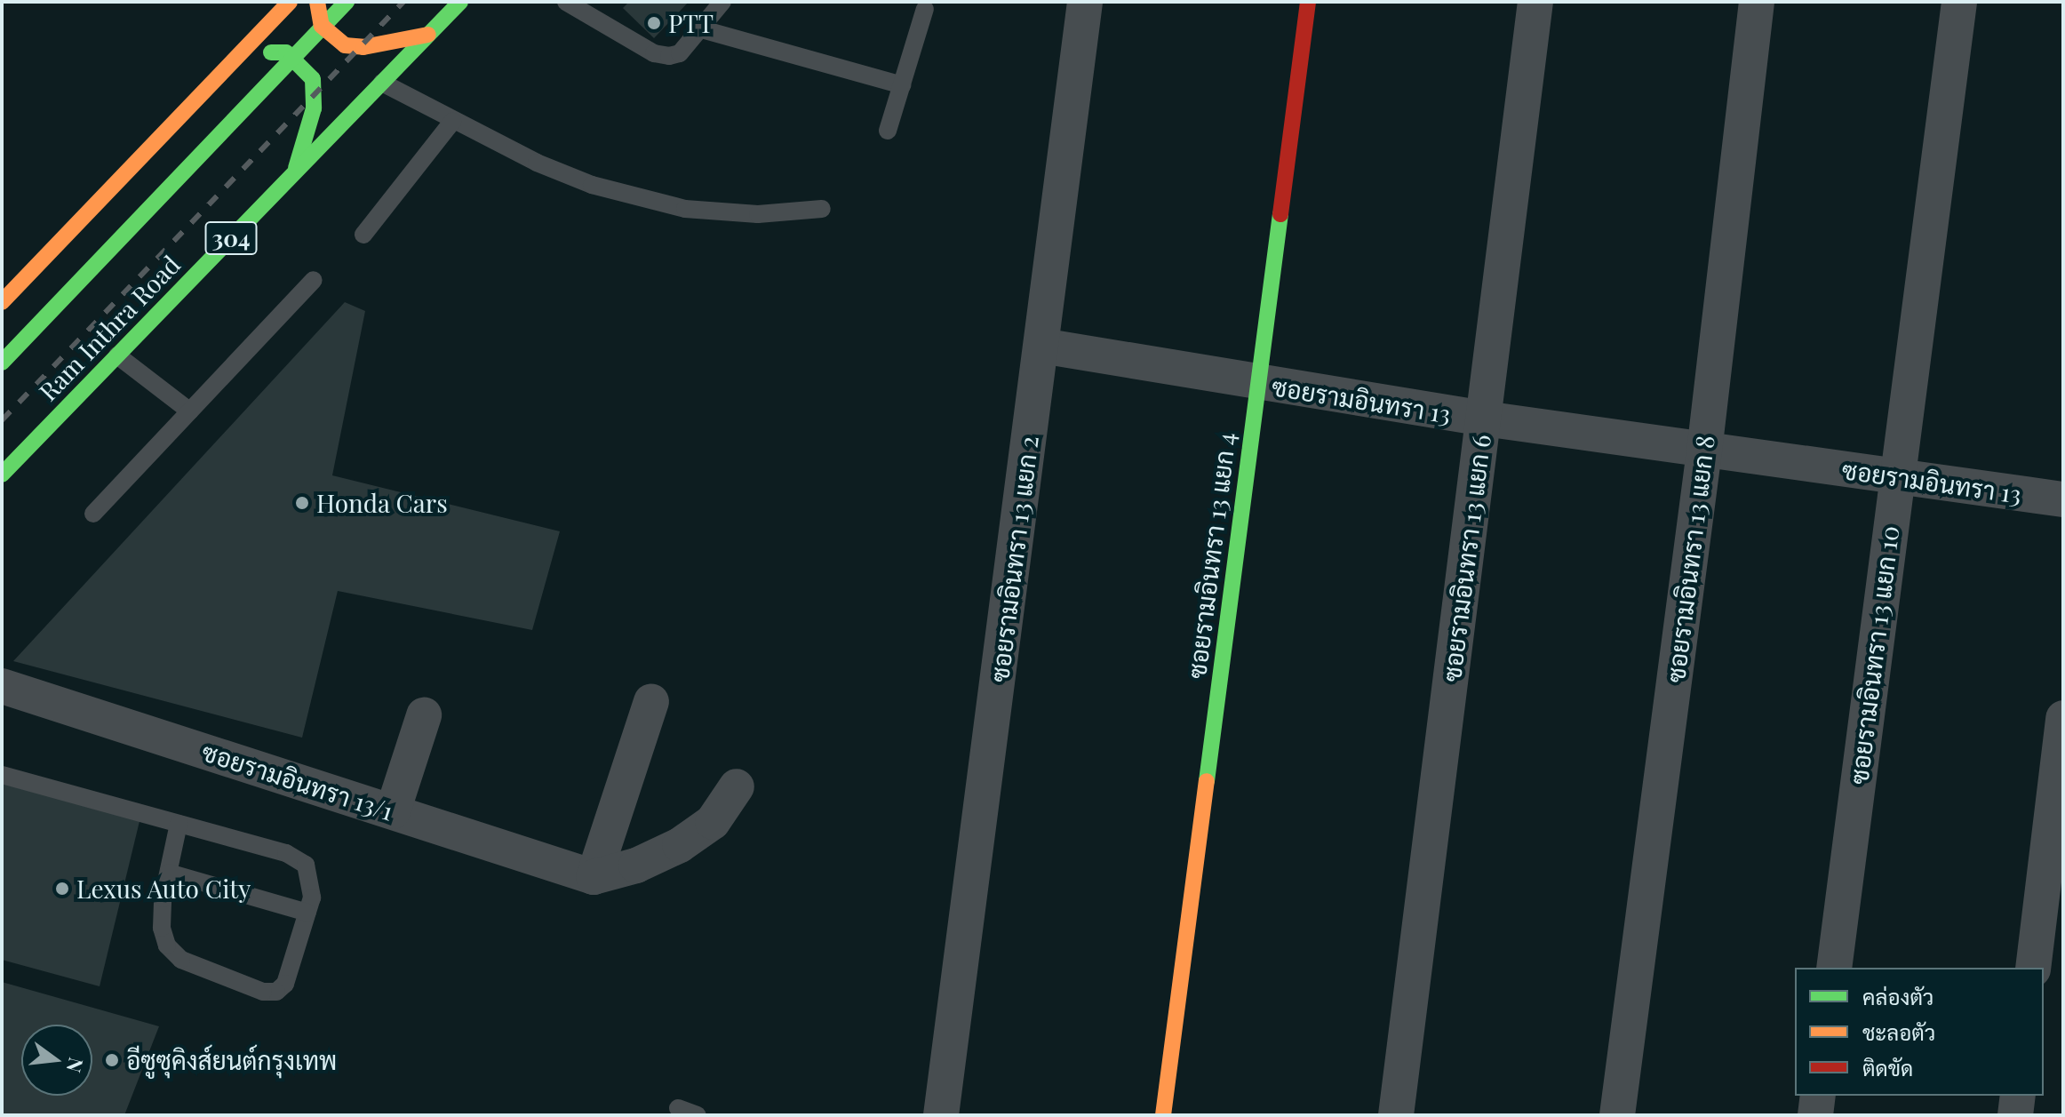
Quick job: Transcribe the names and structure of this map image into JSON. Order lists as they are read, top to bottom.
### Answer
{
  "streets": {
    "main road": ["304", "Ram Inthra Road", "ซอยรามอินทรา 13 แยก 4"],
    "street": [
      "ซอยรามอินทรา 13",
      "ซอยรามอินทรา 13 แยก 6",
      "ซอยรามอินทรา 13 แยก 2",
      "ซอยรามอินทรา 13 แยก 8",
      "ซอยรามอินทรา 13 แยก 10",
      "ซอยรามอินทรา 13/1"
    ]
  },
  "crossings": [
    ["ซอยรามอินทรา 13", "ซอยรามอินทรา 13 แยก 4"],
    ["ซอยรามอินทรา 13", "ซอยรามอินทรา 13 แยก 6"],
    ["ซอยรามอินทรา 13", "ซอยรามอินทรา 13 แยก 2"],
    ["ซอยรามอินทรา 13", "ซอยรามอินทรา 13 แยก 8"],
    ["ซอยรามอินทรา 13", "ซอยรามอินทรา 13 แยก 10"]
  ],
  "places": [
    "PTT",
    "Honda Cars",
    "Lexus Auto City",
    "อีซูซุคิงส์ยนต์กรุงเทพ"
  ],
  "legend": ["คล่องตัว", "ชะลอตัว", "ติดขัด"],
  "north": "right"
}
